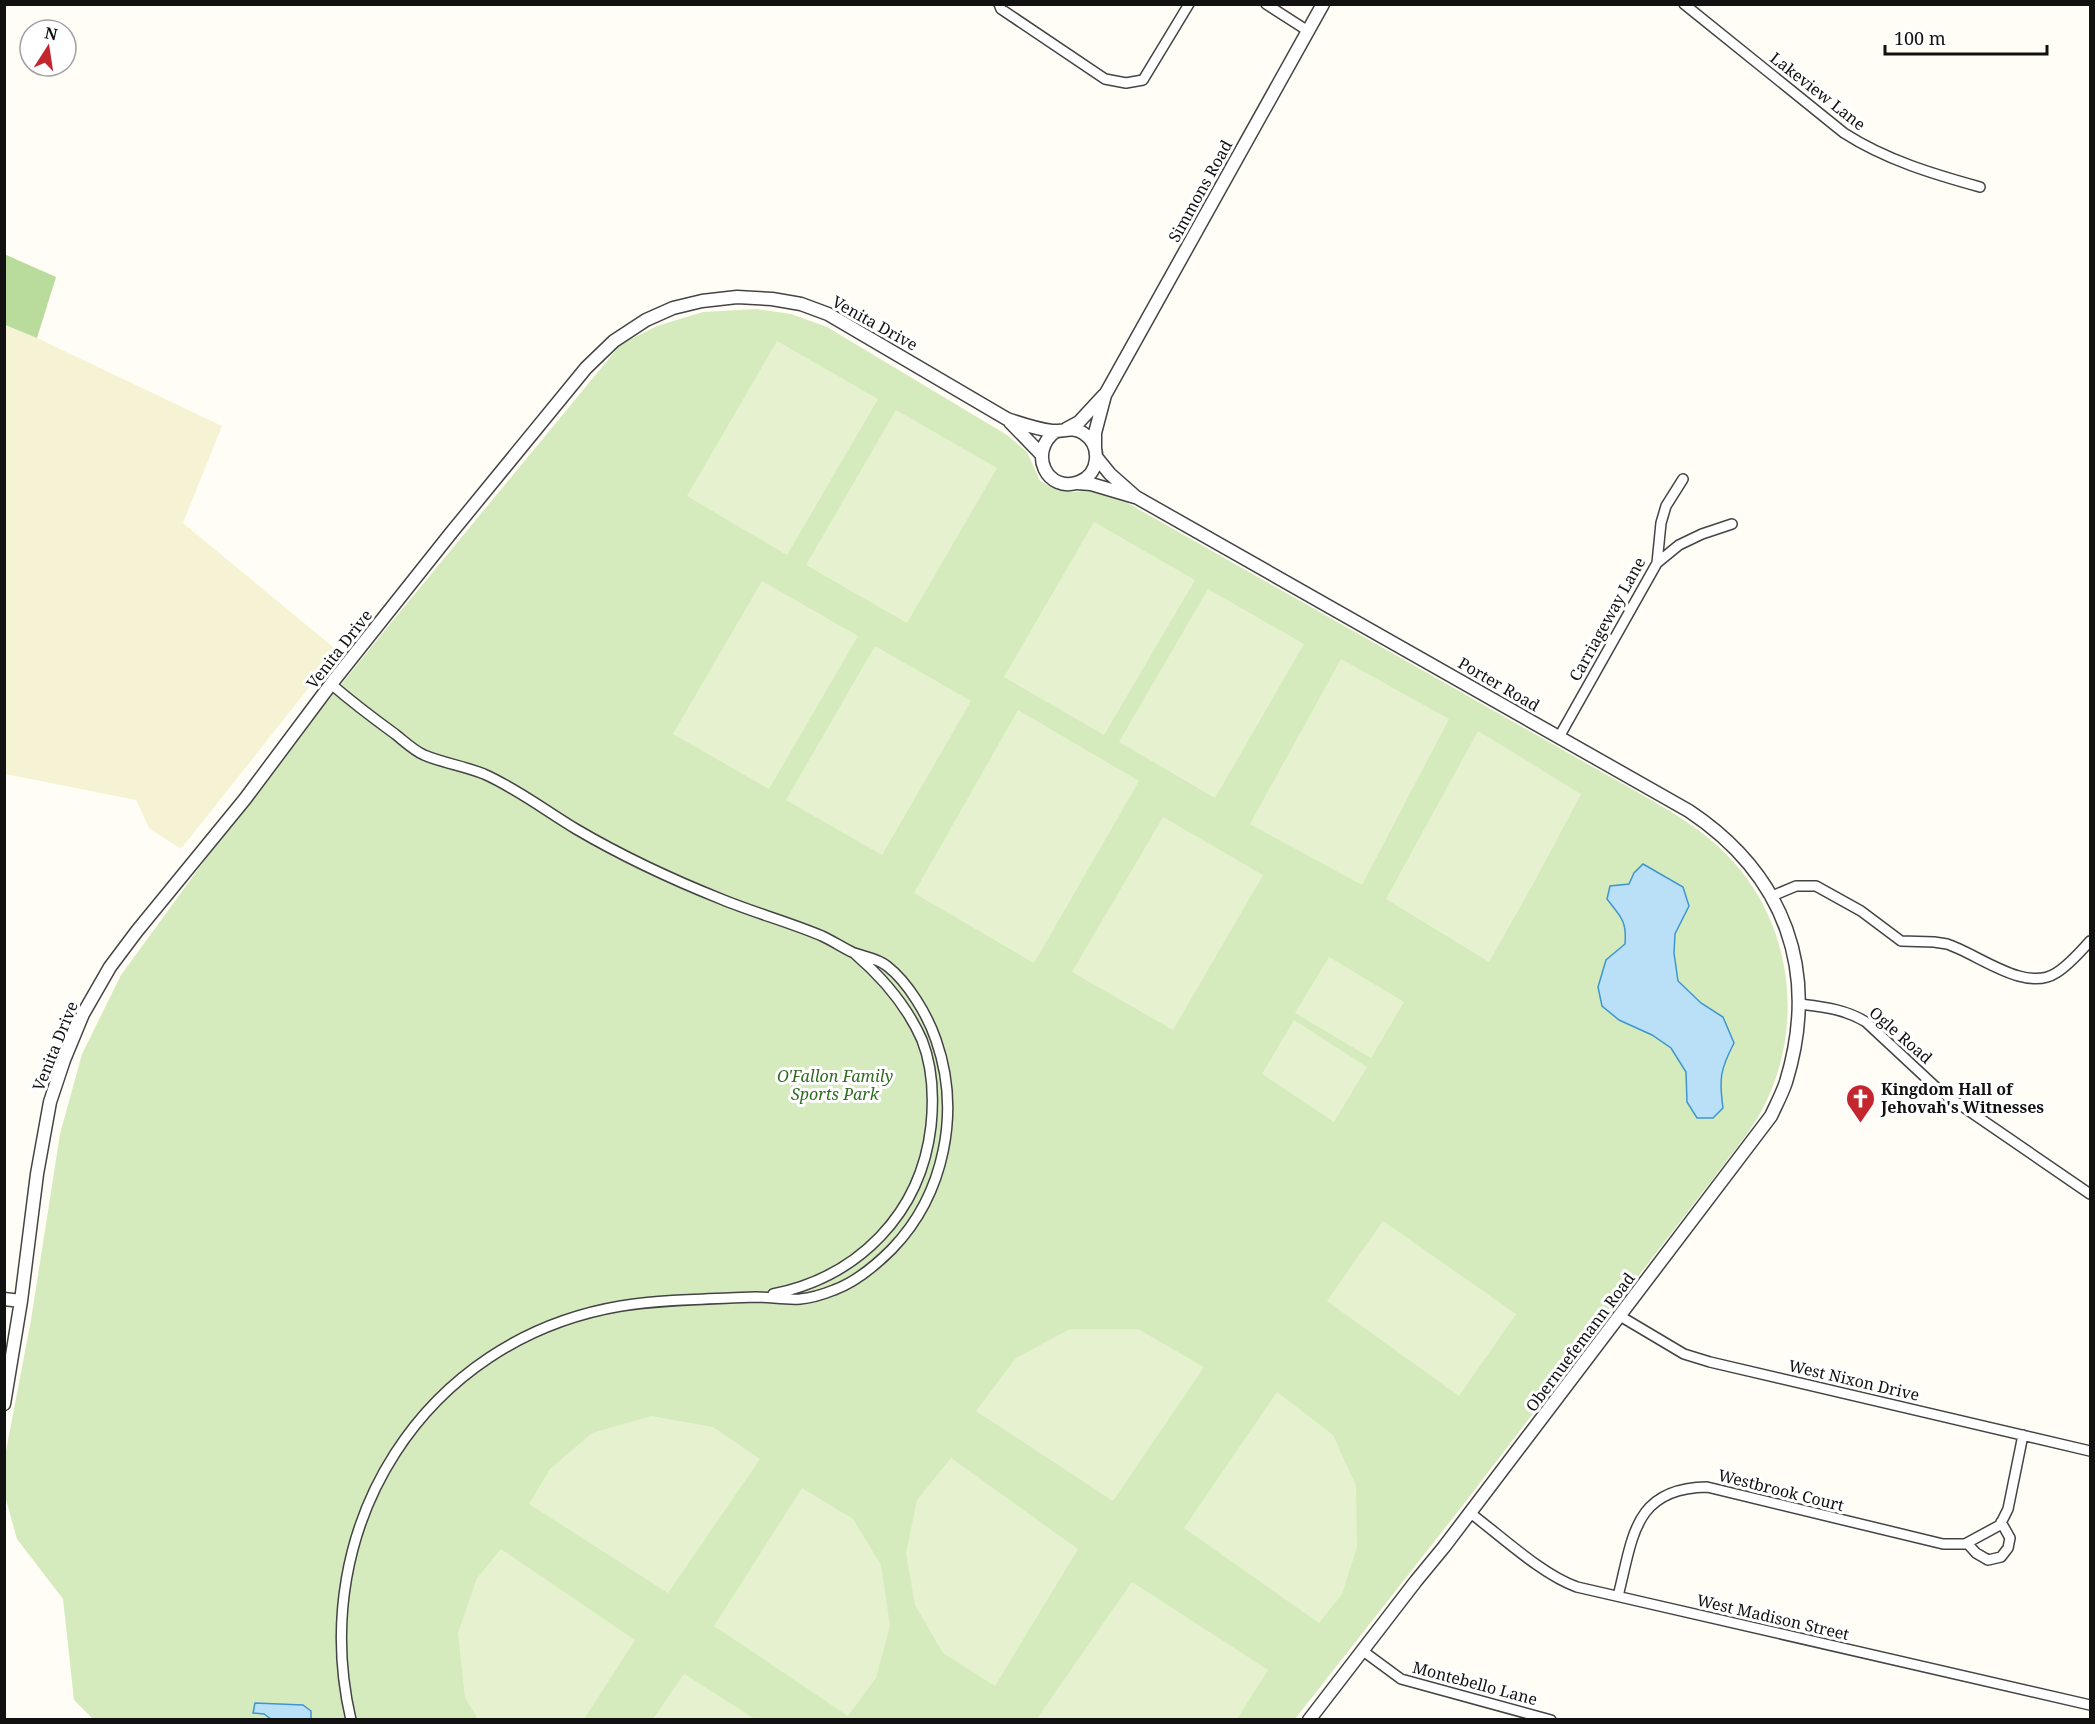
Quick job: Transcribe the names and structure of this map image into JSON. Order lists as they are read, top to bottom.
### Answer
{
  "streets": {
    "street": [
      "Lakeview Lane",
      "Simmons Road",
      "Venita Drive",
      "Carriageway Lane",
      "Porter Road",
      "Ogle Road",
      "Obernuefemann Road",
      "West Nixon Drive",
      "Westbrook Court",
      "West Madison Street",
      "Montebello Lane"
    ]
  },
  "crossings": [
    ["Simmons Road", "Venita Drive"],
    ["Simmons Road", "Porter Road"],
    ["Venita Drive", "Porter Road"],
    ["Carriageway Lane", "Porter Road"],
    ["Porter Road", "Obernuefemann Road"],
    ["Ogle Road", "Obernuefemann Road"],
    ["Obernuefemann Road", "West Nixon Drive"],
    ["Obernuefemann Road", "West Madison Street"],
    ["Obernuefemann Road", "Montebello Lane"],
    ["Westbrook Court", "West Madison Street"]
  ],
  "parks": ["O'Fallon Family Sports Park"],
  "places": {
    "church": ["Kingdom Hall of Jehovah's Witnesses"]
  },
  "scale_bar": "100 m",
  "north": "top"
}
